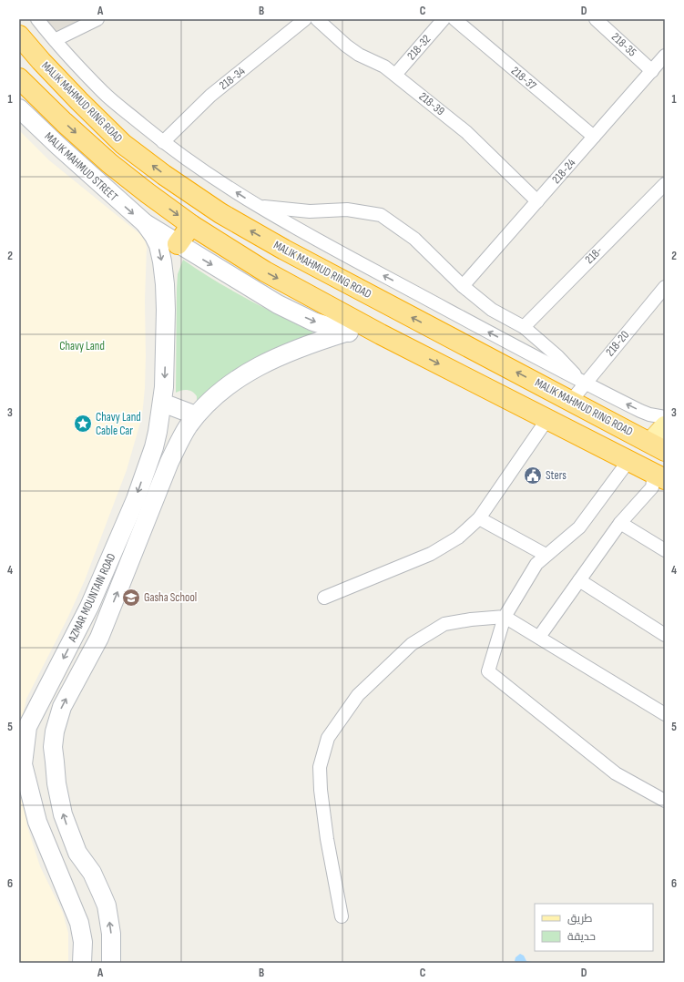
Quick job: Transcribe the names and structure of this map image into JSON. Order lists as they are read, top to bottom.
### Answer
{
  "streets": {
    "highway": ["MALIK MAHMUD RING ROAD"],
    "main road": ["MALIK MAHMUD STREET", "AZMAR MOUNTAIN ROAD"],
    "street": [
      "218-35",
      "218-32",
      "218-34",
      "218-37",
      "218-39",
      "218-24",
      "218-",
      "218-20"
    ]
  },
  "crossings": [
    ["218-35", "218-24"],
    ["218-32", "218-39"],
    ["218-37", "218-24"],
    ["MALIK MAHMUD RING ROAD", "218-20"],
    ["218-39", "218-24"],
    ["MALIK MAHMUD STREET", "AZMAR MOUNTAIN ROAD"]
  ],
  "one_way": ["MALIK MAHMUD STREET"],
  "parks": ["Chavy Land"],
  "places": {
    "place": ["Chavy Land Cable Car"],
    "public building": ["Sters"],
    "school or university": ["Gasha School"]
  },
  "legend": ["طريق", "حديقة"],
  "grid": {
    "columns": [
      "A",
      "B",
      "C",
      "D"
    ],
    "rows": [
      "1",
      "2",
      "3",
      "4",
      "5",
      "6"
    ]
  }
}
